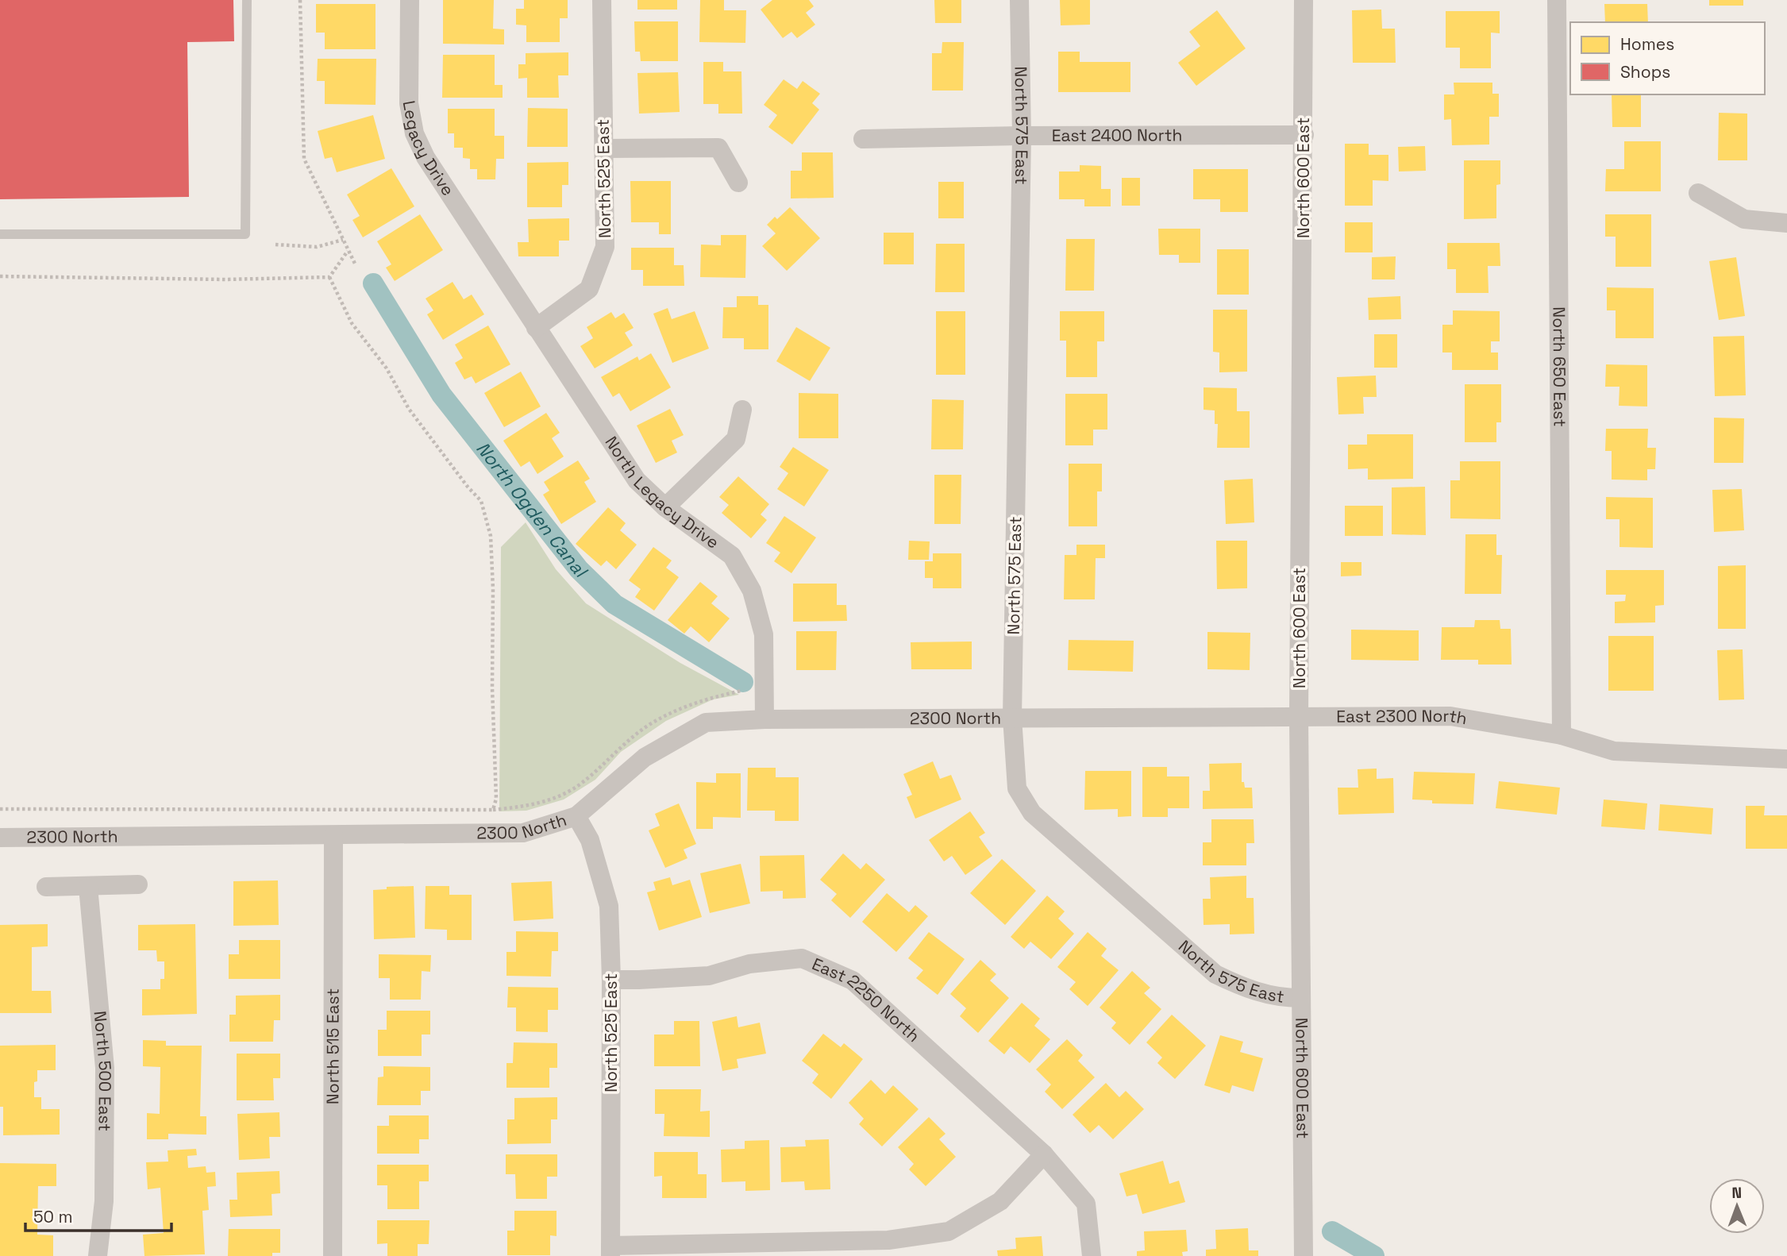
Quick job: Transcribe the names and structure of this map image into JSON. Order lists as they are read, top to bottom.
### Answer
{
  "streets": {
    "street": [
      "North 575 East",
      "East 2400 North",
      "Legacy Drive",
      "North 600 East",
      "North 525 East",
      "North 650 East",
      "North Legacy Drive",
      "2300 North",
      "East 2300 North",
      "East 2250 North",
      "North 515 East",
      "North 500 East"
    ]
  },
  "crossings": [
    ["North 575 East", "East 2400 North"],
    ["North 575 East", "North 600 East"],
    ["North 575 East", "2300 North"],
    ["North 575 East", "East 2300 North"],
    ["East 2400 North", "North 600 East"],
    ["Legacy Drive", "North Legacy Drive"],
    ["North 600 East", "East 2300 North"],
    ["North 525 East", "North Legacy Drive"],
    ["North 525 East", "2300 North"],
    ["North 525 East", "East 2250 North"],
    ["North 650 East", "East 2300 North"],
    ["North Legacy Drive", "2300 North"],
    ["2300 North", "East 2300 North"],
    ["2300 North", "North 515 East"]
  ],
  "water": ["North Ogden Canal"],
  "legend": ["Homes", "Shops"],
  "scale_bar": "50 m",
  "north": "top"
}
